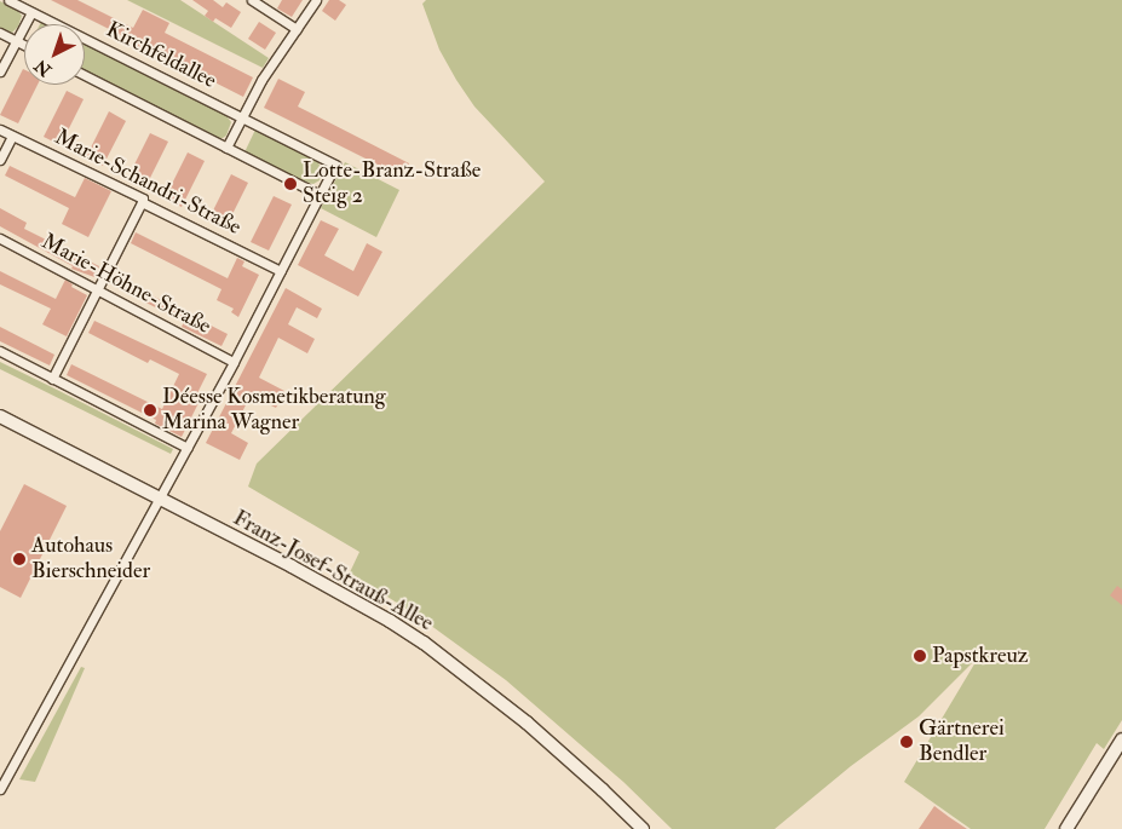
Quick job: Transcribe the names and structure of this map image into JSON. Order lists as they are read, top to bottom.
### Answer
{
  "streets": {
    "street": [
      "Kirchfeldallee",
      "Marie-Schandri-Straße",
      "Marie-Höhne-Straße",
      "Franz-Josef-Strauß-Allee"
    ]
  },
  "crossings": [
    ["Kirchfeldallee", "Marie-Schandri-Straße"],
    ["Kirchfeldallee", "Marie-Höhne-Straße"],
    ["Kirchfeldallee", "Franz-Josef-Strauß-Allee"]
  ],
  "places": [
    "Lotte-Branz-Straße Steig 2",
    "Déesse Kosmetikberatung Marina Wagner",
    "Autohaus Bierschneider",
    "Papstkreuz",
    "Gärtnerei Bendler"
  ],
  "north": "bottom left"
}
